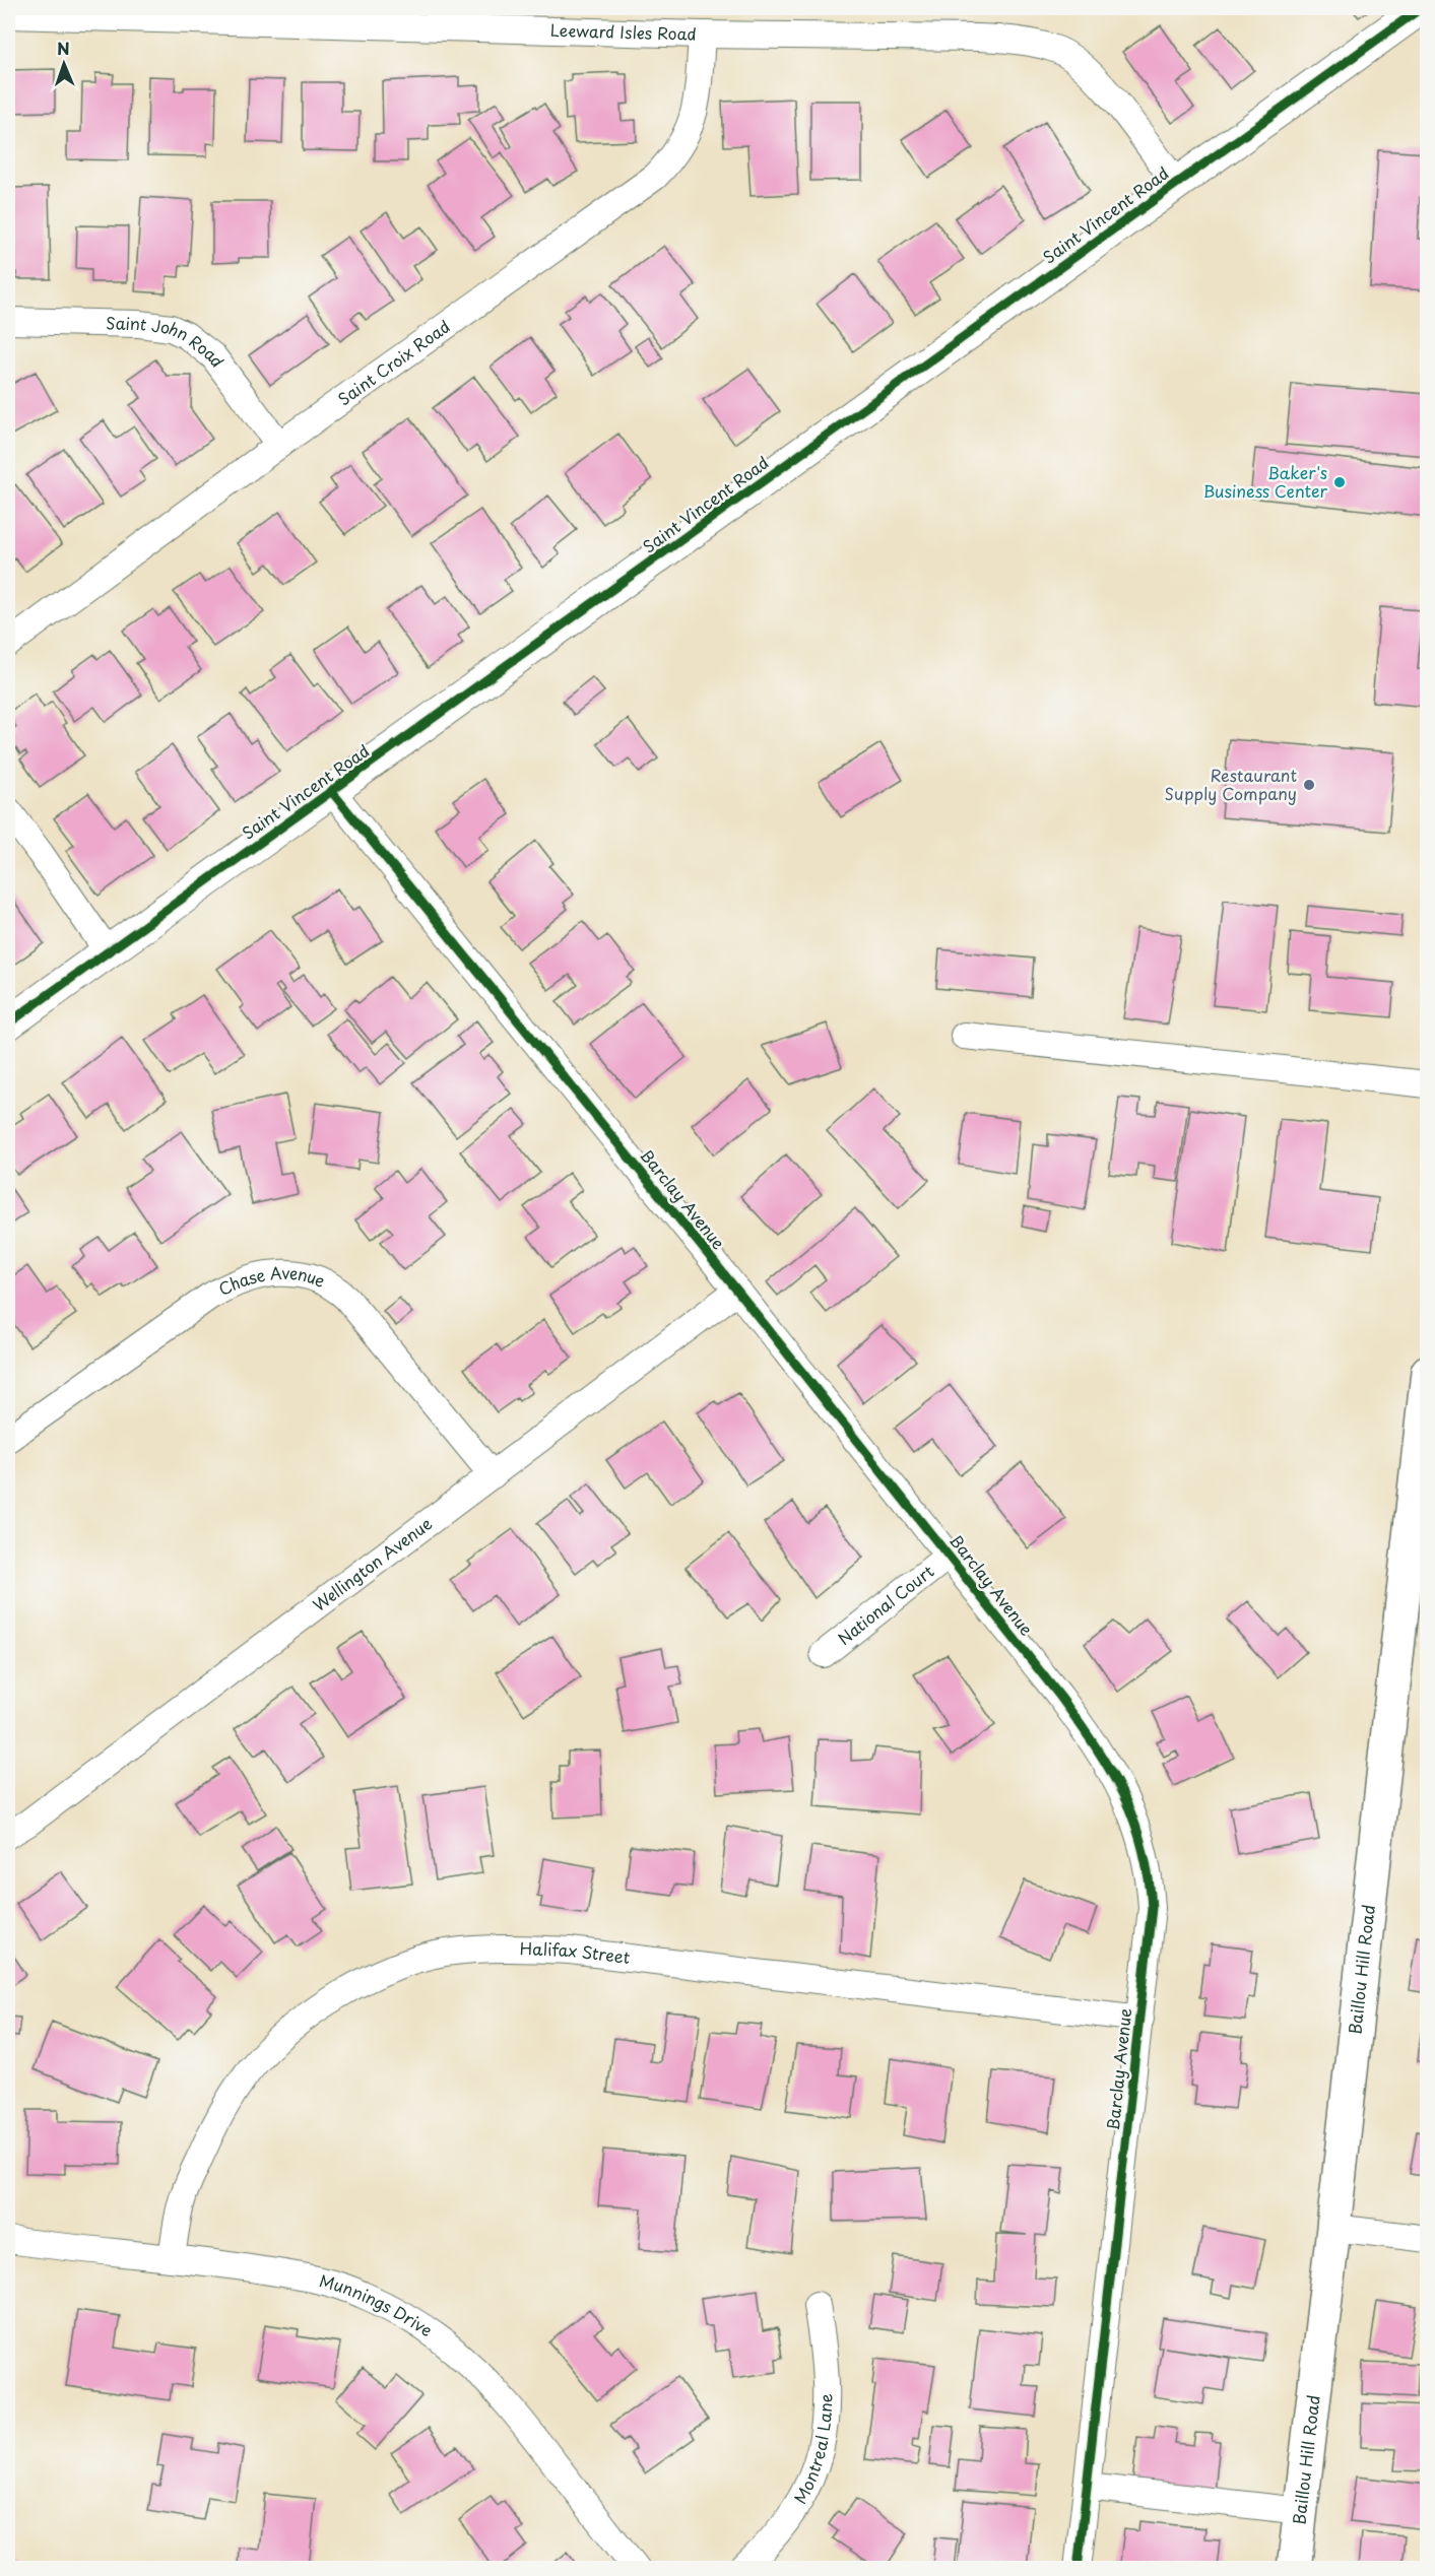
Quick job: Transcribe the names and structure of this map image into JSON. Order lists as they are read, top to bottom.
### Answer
{
  "streets": {
    "main road": ["Baillou Hill Road"],
    "street": [
      "Leeward Isles Road",
      "Saint Vincent Road",
      "Saint John Road",
      "Saint Croix Road",
      "Barclay Avenue",
      "Chase Avenue",
      "Wellington Avenue",
      "National Court",
      "Halifax Street",
      "Munnings Drive",
      "Montreal Lane"
    ]
  },
  "crossings": [
    ["Leeward Isles Road", "Saint Vincent Road"],
    ["Leeward Isles Road", "Saint Croix Road"],
    ["Saint Vincent Road", "Barclay Avenue"],
    ["Saint John Road", "Saint Croix Road"],
    ["Barclay Avenue", "Wellington Avenue"],
    ["Barclay Avenue", "National Court"],
    ["Barclay Avenue", "Halifax Street"],
    ["Chase Avenue", "Wellington Avenue"],
    ["Halifax Street", "Munnings Drive"]
  ],
  "places": ["Baker's Business Center", "Restaurant Supply Company"],
  "north": "top"
}
